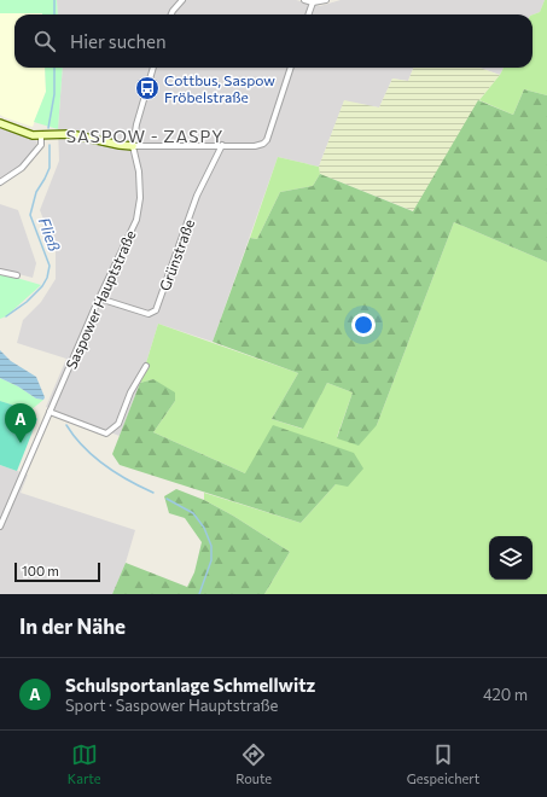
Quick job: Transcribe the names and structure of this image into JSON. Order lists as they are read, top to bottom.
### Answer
{
  "streets": {
    "street": ["Grünstraße", "Saspower Hauptstraße"]
  },
  "crossings": [
    ["Grünstraße", "Saspower Hauptstraße"]
  ],
  "districts": ["SASPOW - ZASPY"],
  "water": ["Fließ"],
  "places": {
    "bus stop": ["Cottbus, Saspow Fröbelstraße"]
  },
  "scale_bar": "100 m",
  "page": {
    "search": "Hier suchen",
    "pins": "A",
    "scale": "100 m",
    "heading": "In der Nähe",
    "list": [
      {
        "mark": "A",
        "name": "Schulsportanlage Schmellwitz",
        "note": "Sport · Saspower Hauptstraße",
        "value": "420 m"
      }
    ],
    "nav": ["Karte", "Route", "Gespeichert"]
  }
}
